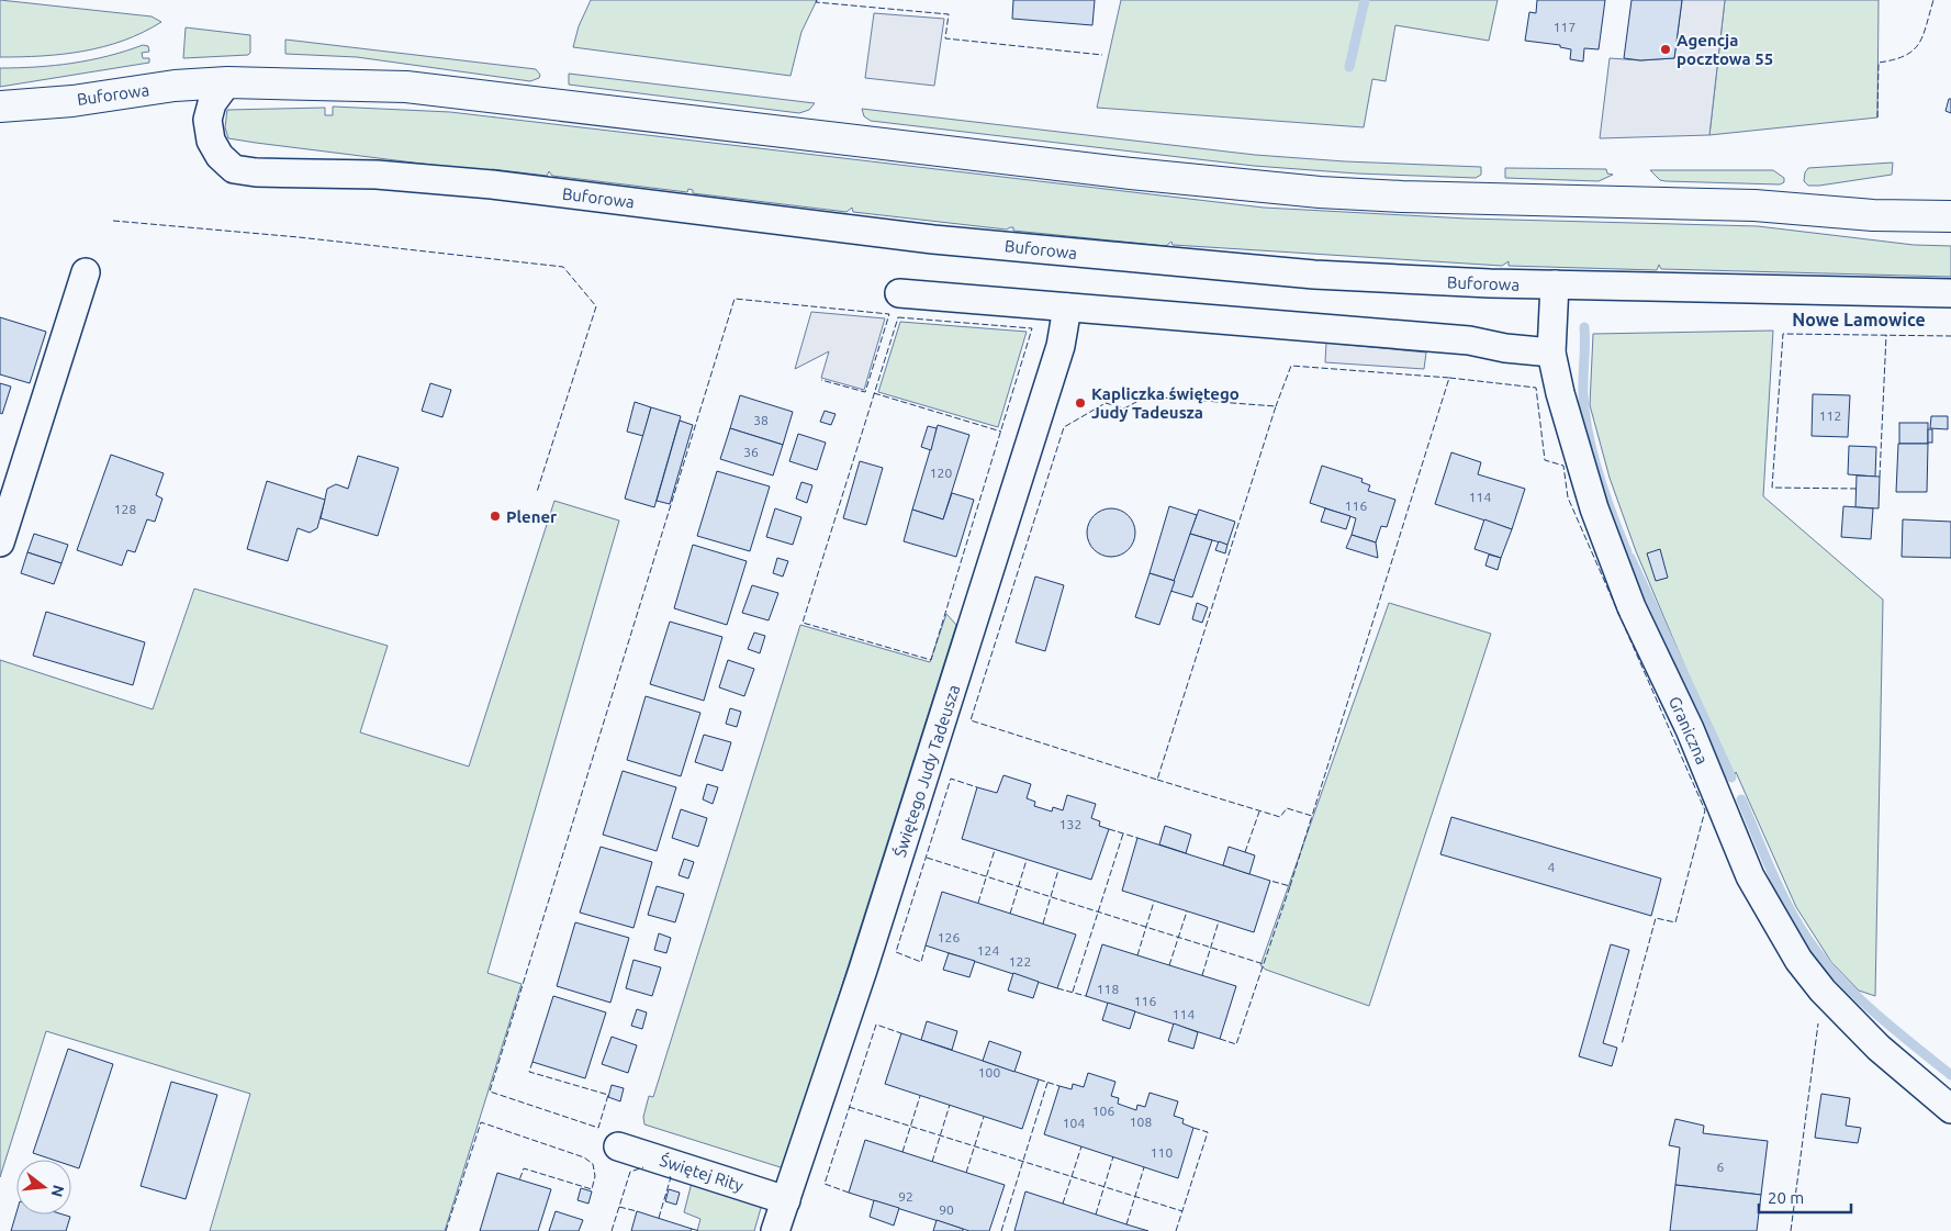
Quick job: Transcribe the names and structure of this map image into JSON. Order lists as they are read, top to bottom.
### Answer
{
  "streets": {
    "main road": ["Buforowa"],
    "street": ["Graniczna", "Świętego Judy Tadeusza", "Świętej Rity"]
  },
  "crossings": [
    ["Buforowa", "Graniczna"],
    ["Świętego Judy Tadeusza", "Świętej Rity"]
  ],
  "districts": ["Nowe Lamowice"],
  "places": ["Agencja pocztowa 55", "Kapliczka świętego Judy Tadeusza", "Plener"],
  "house_numbers": [
    "117",
    "112",
    "38",
    "36",
    "120",
    "114",
    "116",
    "128",
    "132",
    "4",
    "126",
    "124",
    "122",
    "118",
    "116",
    "114",
    "100",
    "106",
    "108",
    "104",
    "110",
    "6",
    "92",
    "90"
  ],
  "scale_bar": "20 m",
  "north": "right"
}
